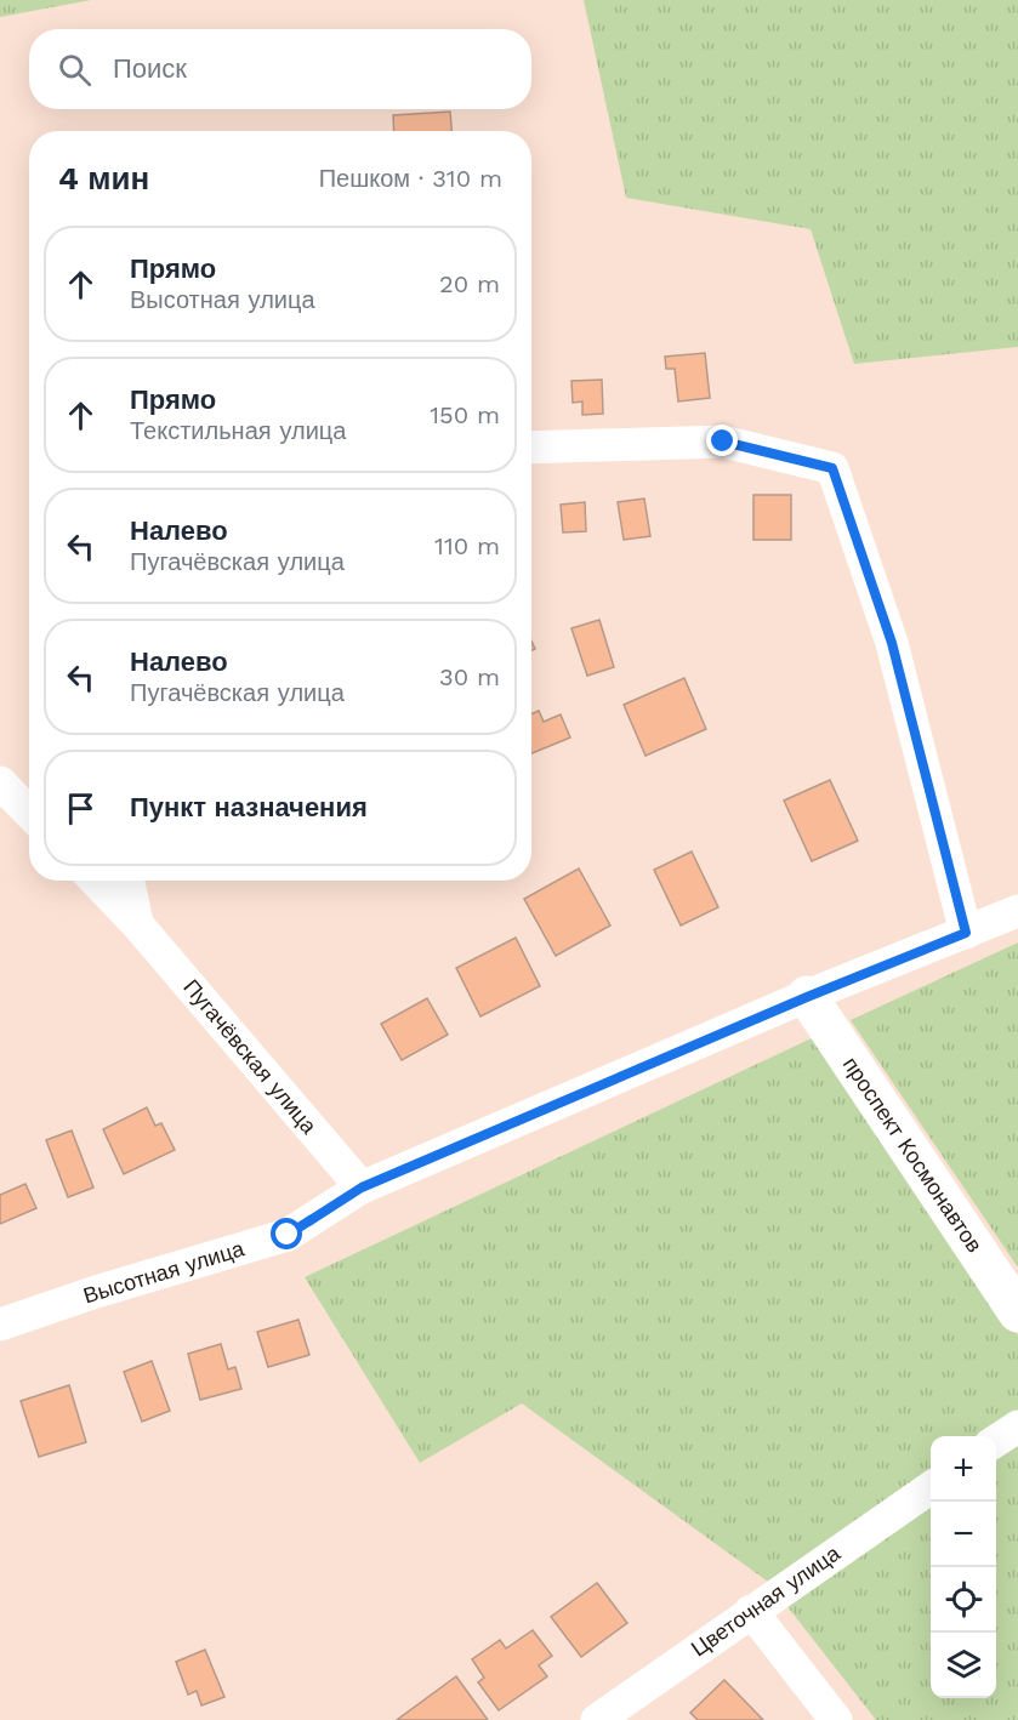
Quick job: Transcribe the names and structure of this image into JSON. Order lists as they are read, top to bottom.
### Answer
{
  "streets": {
    "street": [
      "Пугачёвская улица",
      "проспект Космонавтов",
      "Высотная улица",
      "Цветочная улица"
    ]
  },
  "crossings": [
    ["Пугачёвская улица", "Высотная улица"],
    ["проспект Космонавтов", "Высотная улица"]
  ],
  "page": {
    "search": "Поиск",
    "heading": ["4 мин", "Пешком · 310 m"],
    "list": [
      ["Прямо", "Высотная улица", "20 m"],
      ["Прямо", "Текстильная улица", "150 m"],
      ["Налево", "Пугачёвская улица", "110 m"],
      ["Налево", "Пугачёвская улица", "30 m"],
      "Пункт назначения"
    ],
    "map_buttons": ["+", "−"]
  }
}
